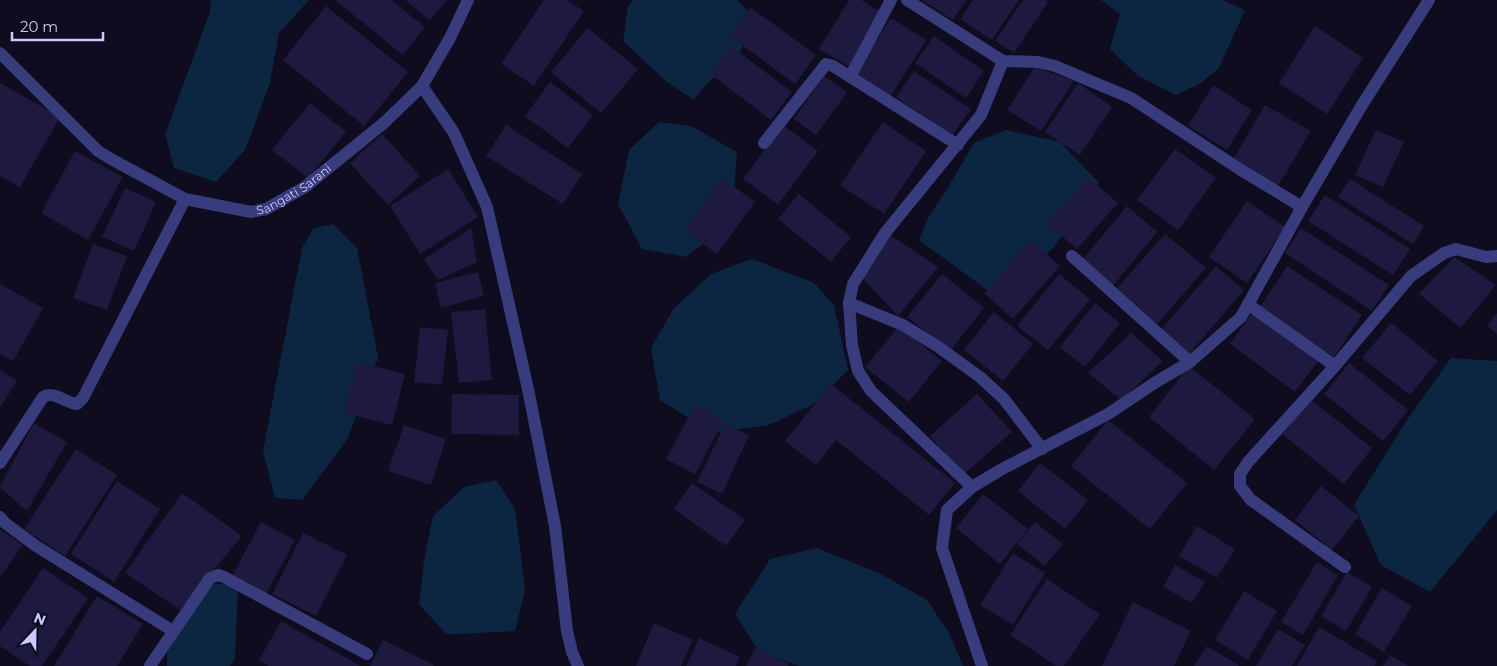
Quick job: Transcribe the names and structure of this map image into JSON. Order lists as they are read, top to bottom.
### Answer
{
  "streets": {
    "street": ["Sangati Sarani"]
  },
  "scale_bar": "20 m",
  "north": "top"
}
